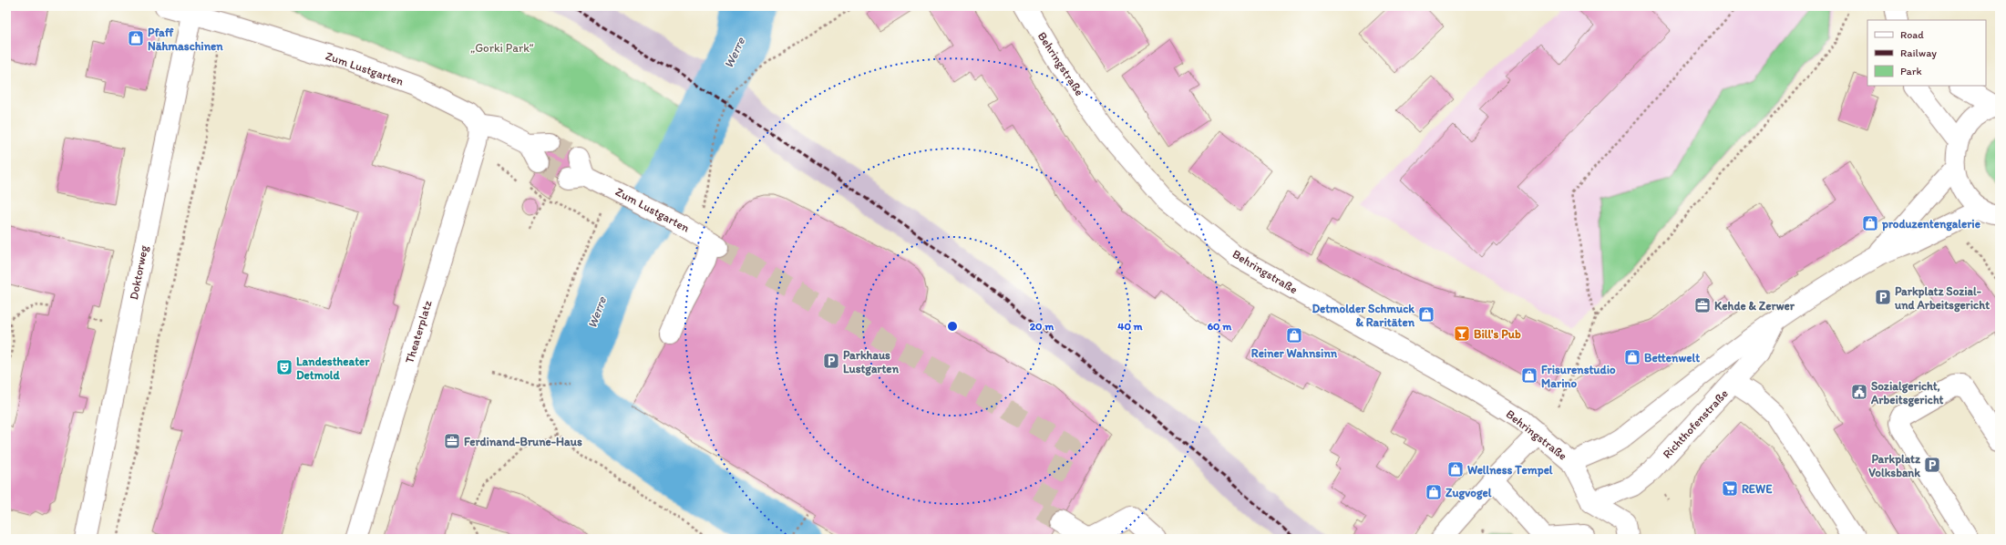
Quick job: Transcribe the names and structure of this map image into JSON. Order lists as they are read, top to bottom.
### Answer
{
  "streets": {
    "street": [
      "Behringstraße",
      "Zum Lustgarten",
      "Doktorweg",
      "Theaterplatz",
      "Richthofenstraße"
    ]
  },
  "crossings": [
    ["Behringstraße", "Richthofenstraße"],
    ["Zum Lustgarten", "Doktorweg"],
    ["Zum Lustgarten", "Theaterplatz"]
  ],
  "water": ["Werre"],
  "parks": ["„Gorki Park“"],
  "places": {
    "shop": [
      "Pfaff Nähmaschinen",
      "produzentengalerie",
      "Detmolder Schmuck & Raritäten",
      "Reiner Wahnsinn",
      "Bettenwelt",
      "Frisurenstudio Marino",
      "Wellness Tempel",
      "Zugvogel"
    ],
    "parking": ["Parkplatz Sozial- und Arbeitsgericht", "Parkhaus Lustgarten", "Parkplatz Volksbank"],
    "office": ["Kehde & Zerwer", "Ferdinand-Brune-Haus"],
    "bar": ["Bill's Pub"],
    "theatre": ["Landestheater Detmold"],
    "public building": ["Sozialgericht, Arbeitsgericht"],
    "supermarket": ["REWE"]
  },
  "legend": ["Road", "Railway", "Park"],
  "rings": ["20 m", "40 m", "60 m"]
}
